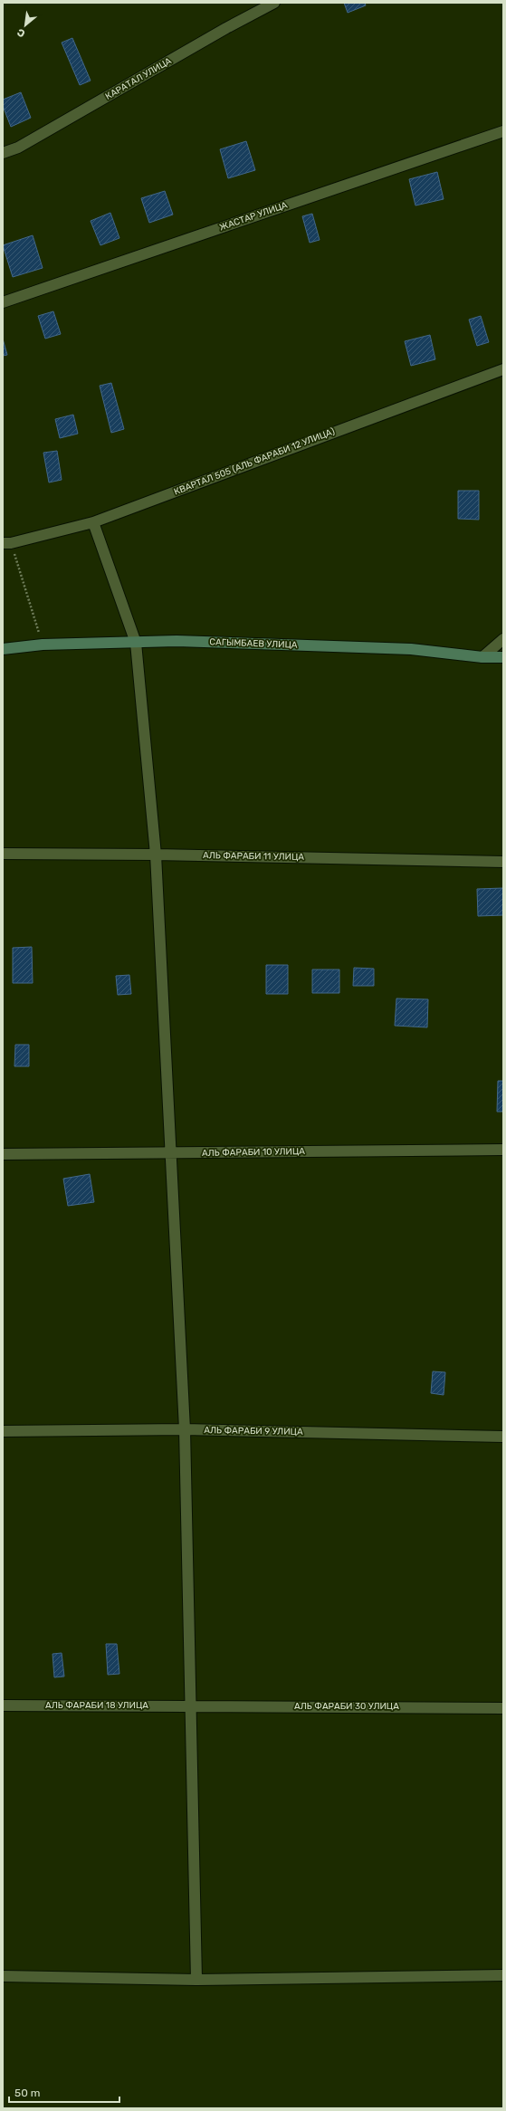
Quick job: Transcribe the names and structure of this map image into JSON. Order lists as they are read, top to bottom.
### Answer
{
  "streets": {
    "street": [
      "КАРАТАЛ УЛИЦА",
      "ЖАСТАР УЛИЦА",
      "КВАРТАЛ 505 (АЛЬ ФАРАБИ 12 УЛИЦА)",
      "САГЫМБАЕВ УЛИЦА",
      "АЛЬ ФАРАБИ 11 УЛИЦА",
      "АЛЬ ФАРАБИ 10 УЛИЦА",
      "АЛЬ ФАРАБИ 9 УЛИЦА",
      "АЛЬ ФАРАБИ 18 УЛИЦА",
      "АЛЬ ФАРАБИ 30 УЛИЦА"
    ]
  },
  "crossings": [
    ["АЛЬ ФАРАБИ 18 УЛИЦА", "АЛЬ ФАРАБИ 30 УЛИЦА"]
  ],
  "scale_bar": "50 m",
  "north": "bottom left"
}
